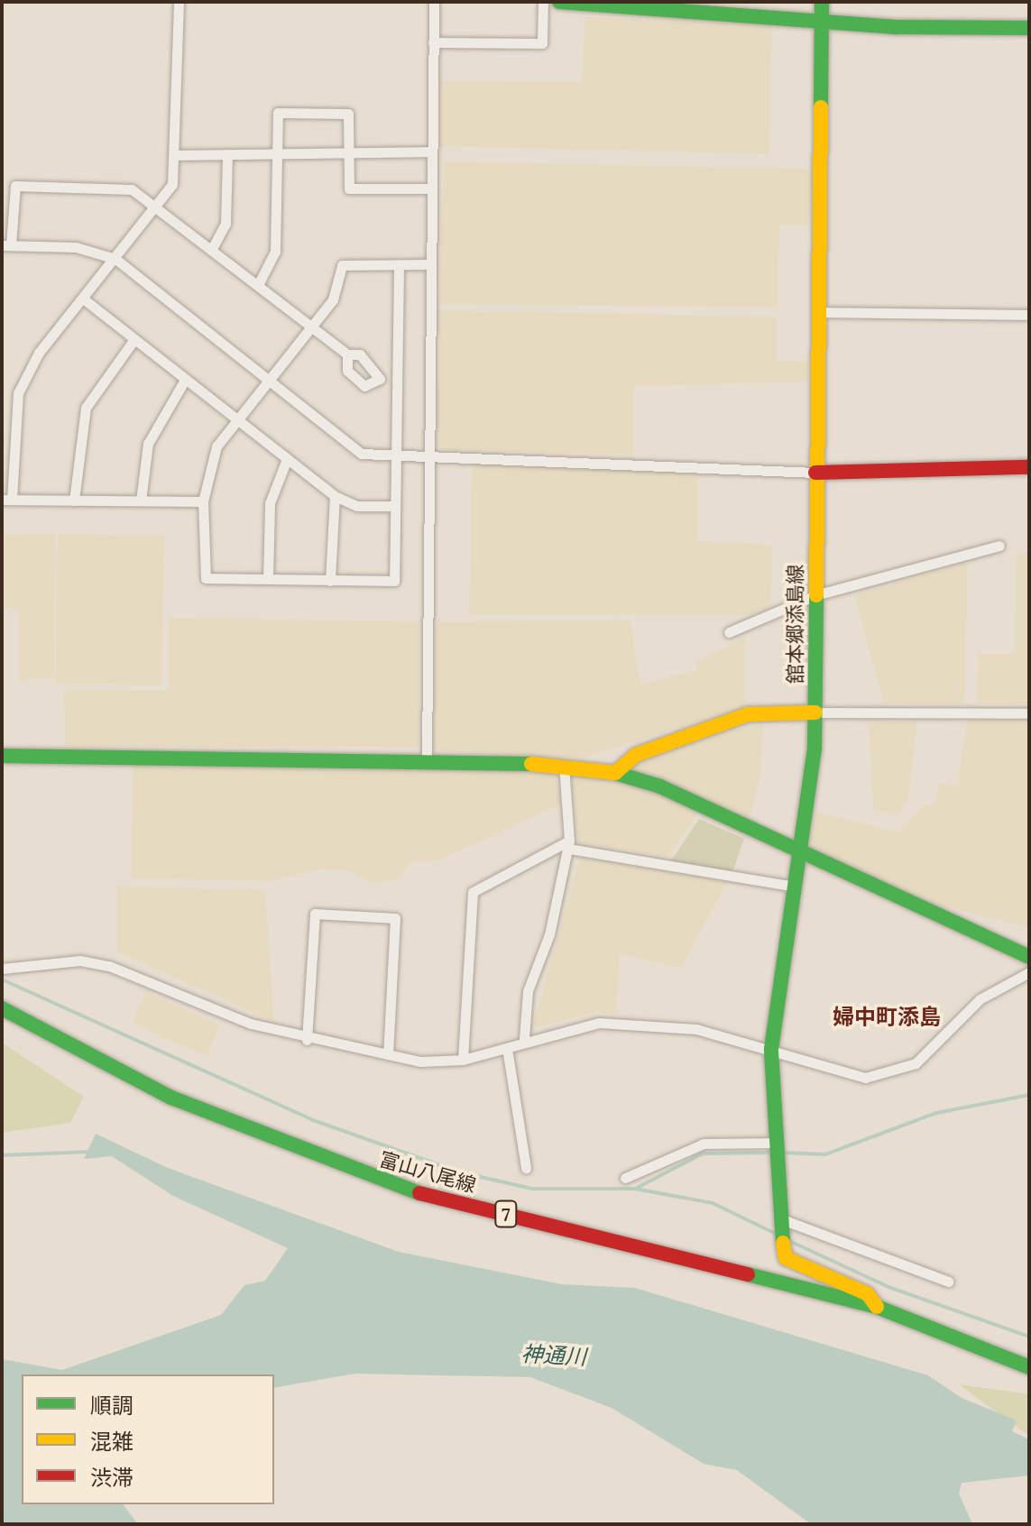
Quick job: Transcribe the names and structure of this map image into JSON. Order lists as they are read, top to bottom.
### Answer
{
  "streets": {
    "main road": ["舘本郷添島線", "富山八尾線", "7"]
  },
  "districts": ["婦中町添島"],
  "water": ["神通川"],
  "legend": ["順調", "混雑", "渋滞"]
}
